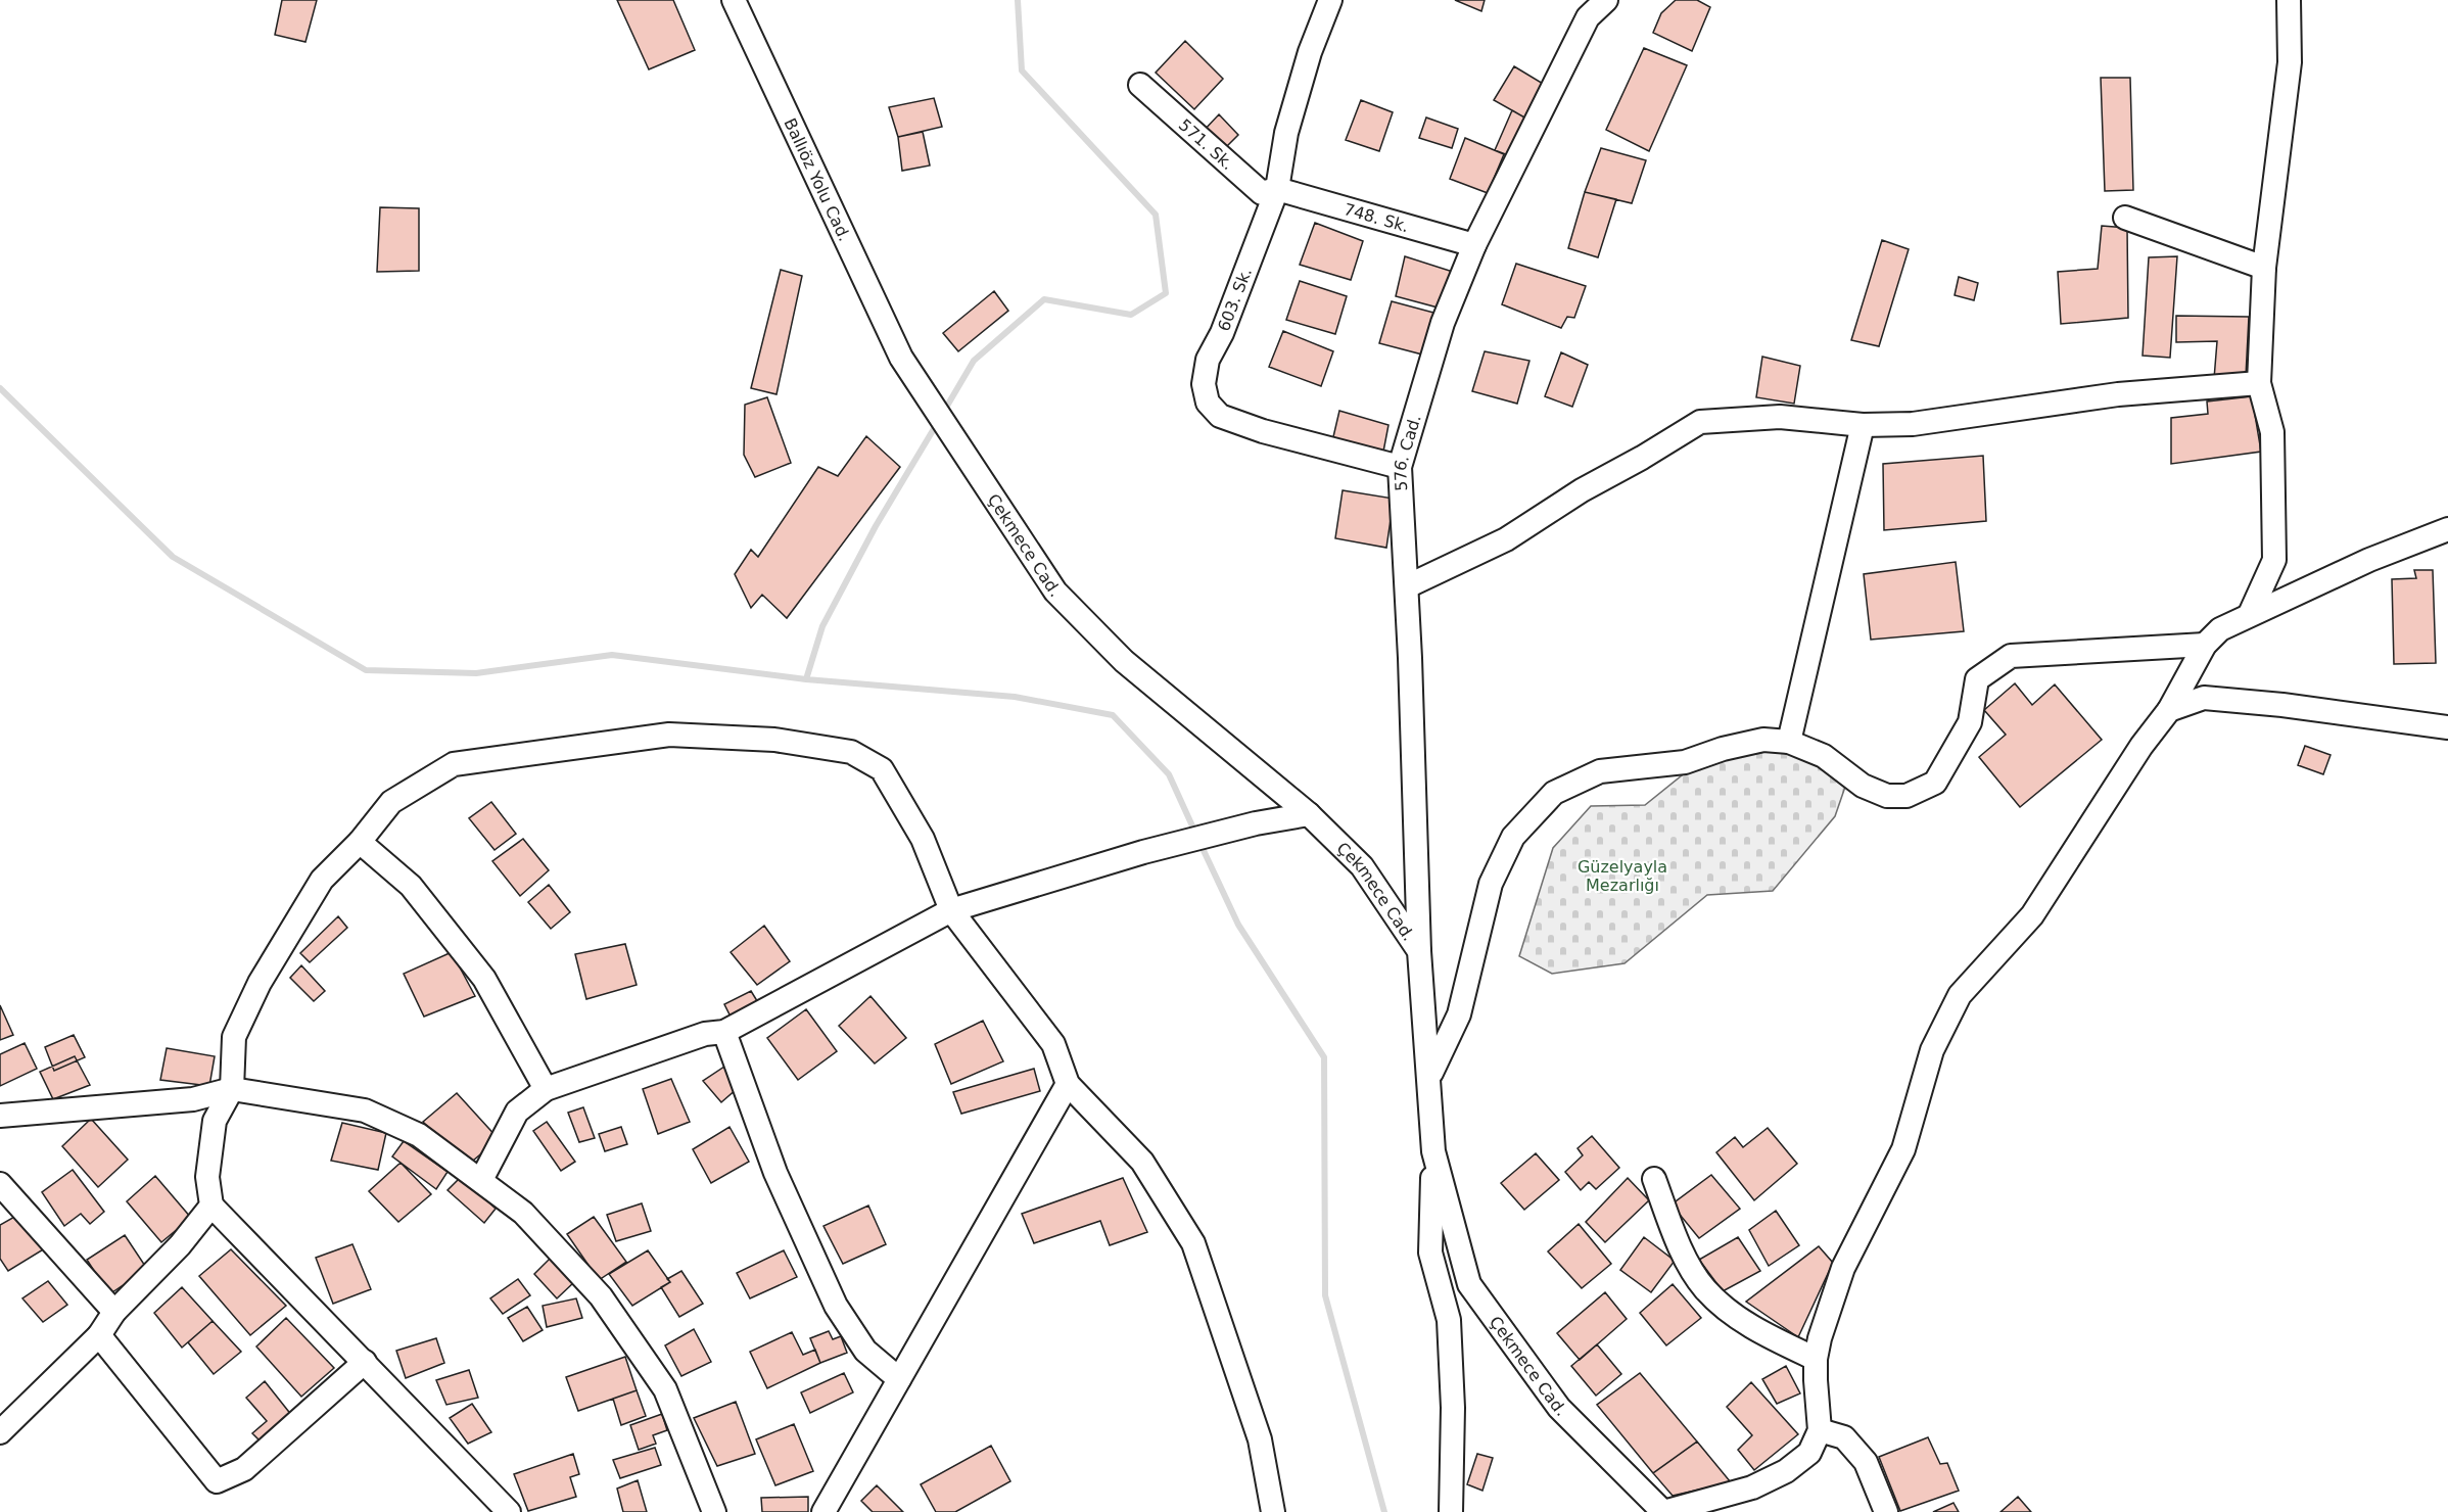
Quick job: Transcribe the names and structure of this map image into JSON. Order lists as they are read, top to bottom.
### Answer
{
  "streets": {
    "street": [
      "571. Sk.",
      "Ballıöz Yolu Cad.",
      "748. Sk.",
      "603. Sk.",
      "576. Cad.",
      "Çekmece Cad."
    ]
  },
  "crossings": [
    ["571. Sk.", "748. Sk."],
    ["571. Sk.", "603. Sk."],
    ["Ballıöz Yolu Cad.", "Çekmece Cad."],
    ["748. Sk.", "603. Sk."],
    ["748. Sk.", "576. Cad."],
    ["603. Sk.", "576. Cad."],
    ["576. Cad.", "Çekmece Cad."]
  ],
  "parks": ["Güzelyayla Mezarlığı"]
}
